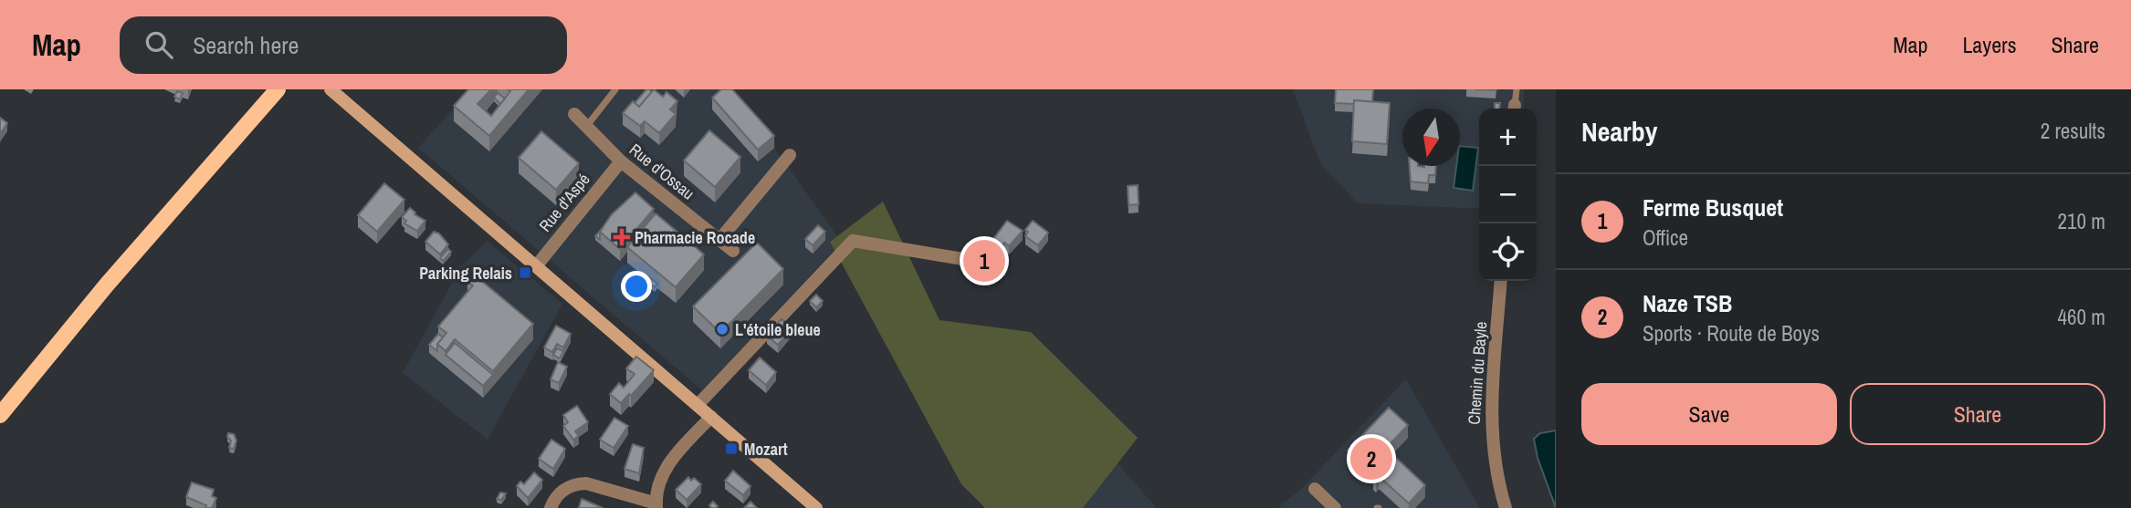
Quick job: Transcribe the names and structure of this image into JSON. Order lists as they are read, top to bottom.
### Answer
{
  "streets": {
    "street": ["Rue d'Ossau", "Rue d'Aspé", "Chemin du Bayle"]
  },
  "crossings": [
    ["Rue d'Ossau", "Rue d'Aspé"]
  ],
  "places": {
    "health": ["Pharmacie Rocade"],
    "transit": ["Parking Relais", "Mozart"],
    "other": ["L'étoile bleue"]
  },
  "north": "bottom",
  "page": {
    "header": "Map",
    "search": "Search here",
    "nav": ["Map", "Layers", "Share"],
    "heading": ["Nearby", "2 results"],
    "map_buttons": ["+", "−"],
    "list": [
      {
        "mark": "1",
        "name": "Ferme Busquet",
        "note": "Office",
        "value": "210 m"
      },
      {
        "mark": "2",
        "name": "Naze TSB",
        "note": "Sports · Route de Boys",
        "value": "460 m"
      }
    ],
    "pins": ["1", "2"],
    "buttons": ["Save", "Share"]
  }
}
